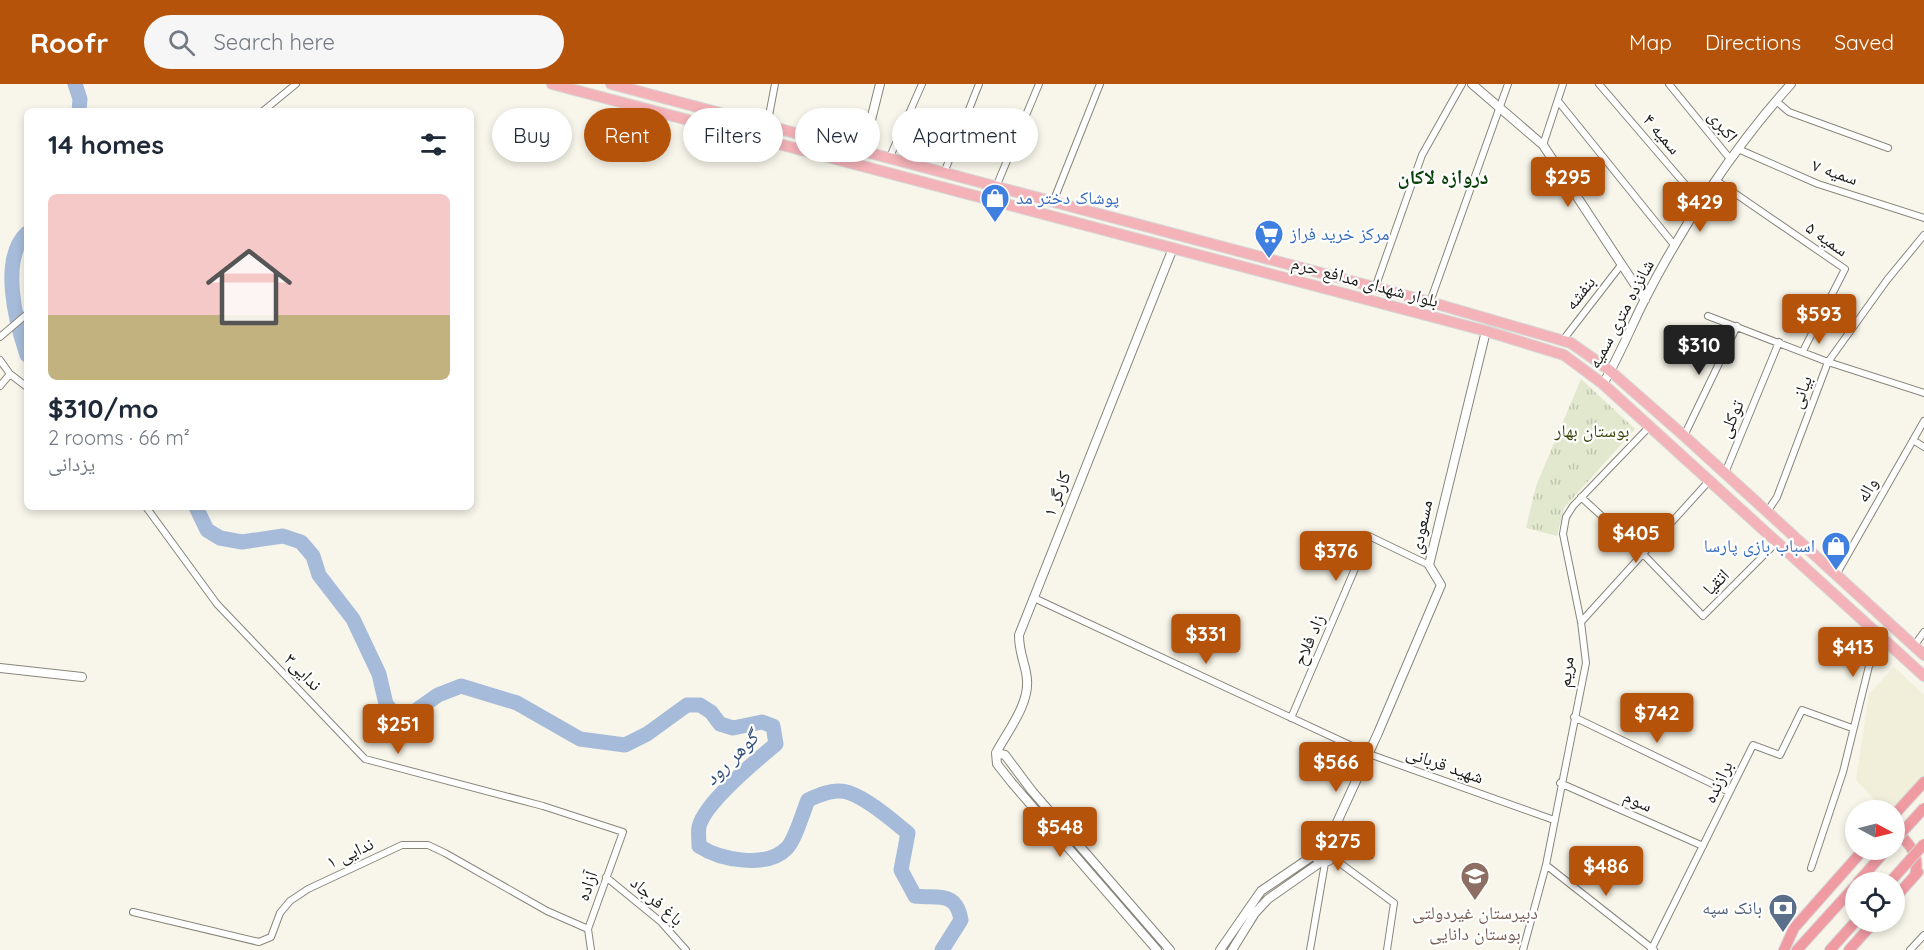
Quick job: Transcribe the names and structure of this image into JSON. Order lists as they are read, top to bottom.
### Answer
{
  "streets": {
    "main road": ["بلوار شهدای مدافع حرم"],
    "street": [
      "اکبری",
      "سمیه ۴",
      "سمیه ۷",
      "سمیه ۵",
      "بنفشه",
      "شانزده متری سمیه",
      "بیانی",
      "توکلی",
      "واله",
      "کارگر ۱",
      "مسعودی",
      "اتقیا",
      "زاد فلاح",
      "ندایی۳",
      "مریم",
      "شهید قربانی",
      "برازنده",
      "سوم",
      "ندایی ۱",
      "آزاده",
      "باغ فرجاد"
    ]
  },
  "crossings": [
    ["اکبری", "شانزده متری سمیه"],
    ["سمیه ۴", "شانزده متری سمیه"],
    ["سمیه ۷", "شانزده متری سمیه"],
    ["سمیه ۵", "شانزده متری سمیه"],
    ["بلوار شهدای مدافع حرم", "بنفشه"],
    ["بلوار شهدای مدافع حرم", "شانزده متری سمیه"],
    ["بلوار شهدای مدافع حرم", "بیانی"],
    ["بلوار شهدای مدافع حرم", "توکلی"],
    ["بلوار شهدای مدافع حرم", "واله"],
    ["بلوار شهدای مدافع حرم", "کارگر ۱"],
    ["بلوار شهدای مدافع حرم", "مسعودی"],
    ["بلوار شهدای مدافع حرم", "اتقیا"],
    ["بلوار شهدای مدافع حرم", "مریم"],
    ["کارگر ۱", "شهید قربانی"],
    ["مسعودی", "زاد فلاح"],
    ["مسعودی", "شهید قربانی"],
    ["زاد فلاح", "شهید قربانی"],
    ["ندایی۳", "آزاده"],
    ["مریم", "شهید قربانی"],
    ["مریم", "سوم"],
    ["برازنده", "سوم"],
    ["ندایی ۱", "آزاده"],
    ["آزاده", "باغ فرجاد"]
  ],
  "districts": ["دروازه لاکان"],
  "water": ["گوهر رود"],
  "parks": ["بوستان بهار"],
  "places": {
    "shop": ["پوشاک دختر مد", "اسباب بازی پارسا"],
    "supermarket": ["مرکز خرید فراز"],
    "school or university": ["دبیرستان غیردولتی بوستان دانایی"],
    "bank": ["بانک سپه"]
  },
  "north": "right",
  "page": {
    "header": "Roofr",
    "search": "Search here",
    "nav": ["Map", "Directions", "Saved"],
    "chip": [
      "Buy",
      "Rent",
      "Filters",
      "New",
      "Apartment"
    ],
    "heading": "14 homes",
    "price": [
      "$295",
      "$429",
      "$593",
      "$310",
      "$405",
      "$376",
      "$331",
      "$413",
      "$742",
      "$251",
      "$566",
      "$548",
      "$275",
      "$486"
    ],
    "list": [
      {
        "name": "$310/mo",
        "note": "2 rooms · 66 m² · یزدانی"
      }
    ]
  }
}
